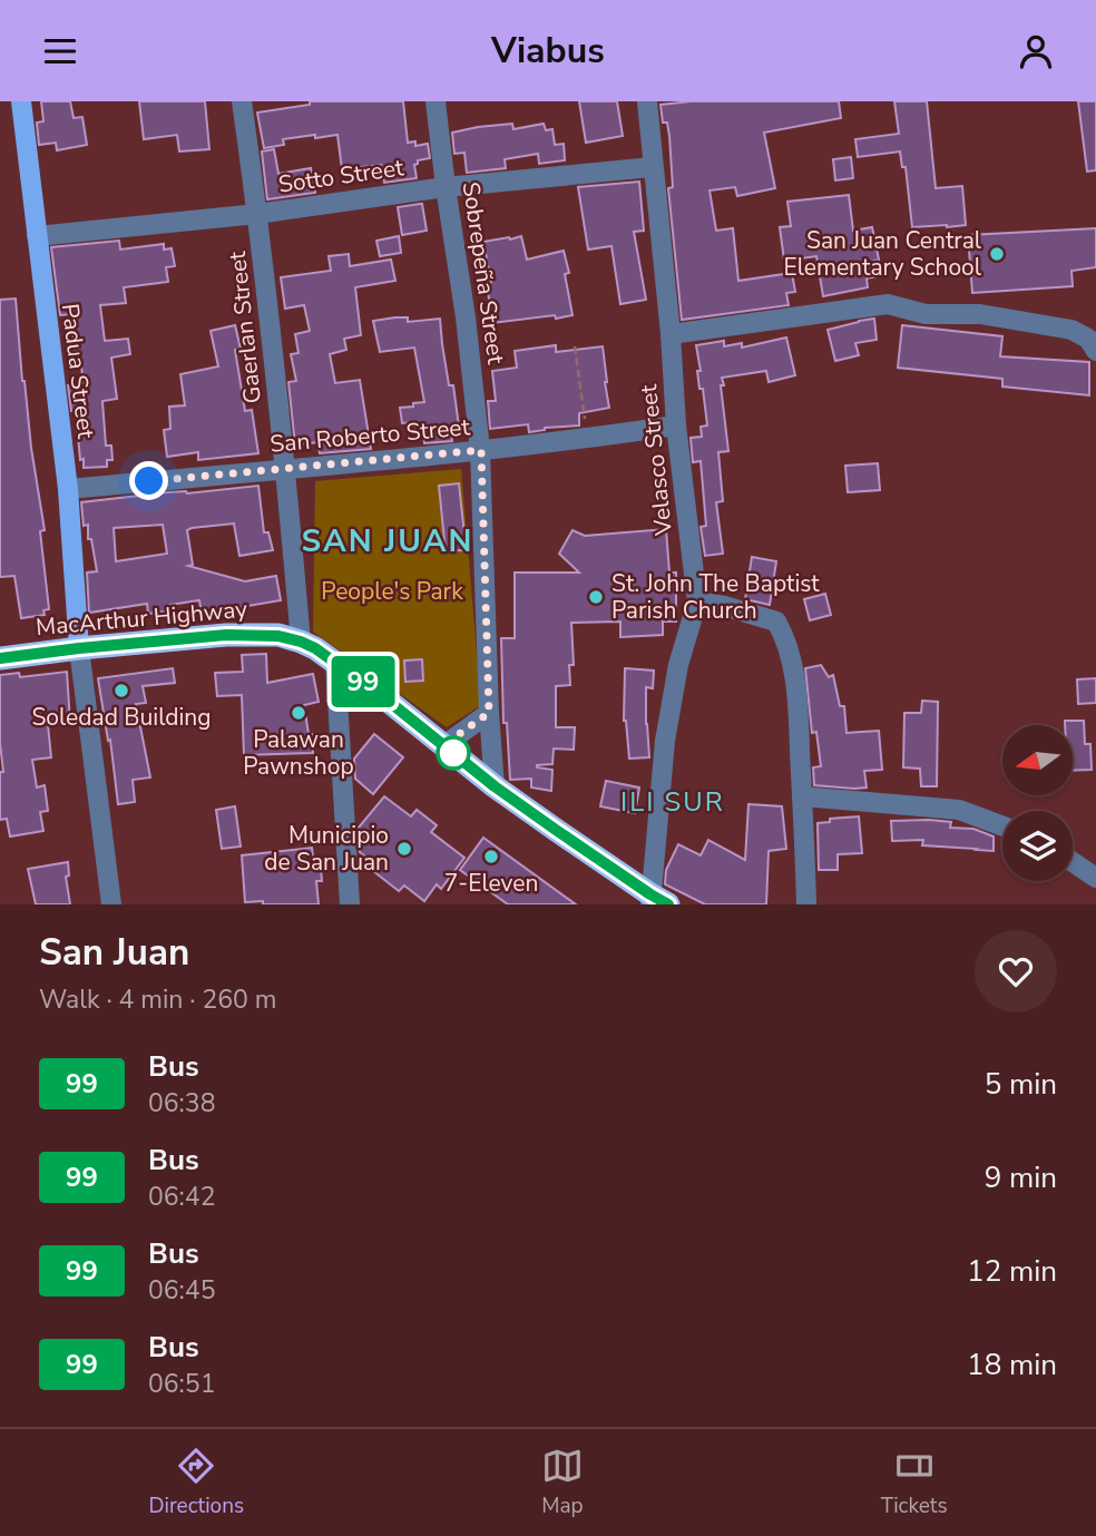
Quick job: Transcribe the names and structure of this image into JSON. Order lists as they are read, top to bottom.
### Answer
{
  "streets": {
    "highway": ["MacArthur Highway"],
    "main road": ["Padua Street"],
    "street": [
      "Sotto Street",
      "Sobrepeña Street",
      "Gaerlan Street",
      "San Roberto Street",
      "Velasco Street"
    ]
  },
  "crossings": [
    ["Sotto Street", "Sobrepeña Street"],
    ["Sotto Street", "Gaerlan Street"],
    ["Sotto Street", "Padua Street"],
    ["Sotto Street", "Velasco Street"],
    ["Sobrepeña Street", "San Roberto Street"],
    ["Sobrepeña Street", "MacArthur Highway"],
    ["Gaerlan Street", "San Roberto Street"],
    ["Gaerlan Street", "MacArthur Highway"],
    ["Padua Street", "San Roberto Street"],
    ["Padua Street", "MacArthur Highway"],
    ["San Roberto Street", "Velasco Street"],
    ["Velasco Street", "MacArthur Highway"]
  ],
  "districts": ["SAN JUAN", "ILI SUR"],
  "parks": ["People's Park"],
  "places": [
    "San Juan Central Elementary School",
    "St. John The Baptist Parish Church",
    "Soledad Building",
    "Palawan Pawnshop",
    "Municipio de San Juan",
    "7-Eleven"
  ],
  "lines": ["bus line 99"],
  "north": "left",
  "page": {
    "header": "Viabus",
    "on_map": "99",
    "heading": ["San Juan", "Walk · 4 min · 260 m"],
    "list": [
      {
        "mark": "99",
        "name": "Bus",
        "note": "06:38",
        "value": "5 min"
      },
      {
        "mark": "99",
        "name": "Bus",
        "note": "06:42",
        "value": "9 min"
      },
      {
        "mark": "99",
        "name": "Bus",
        "note": "06:45",
        "value": "12 min"
      },
      {
        "mark": "99",
        "name": "Bus",
        "note": "06:51",
        "value": "18 min"
      }
    ],
    "tabs": ["Directions", "Map", "Tickets"]
  }
}
